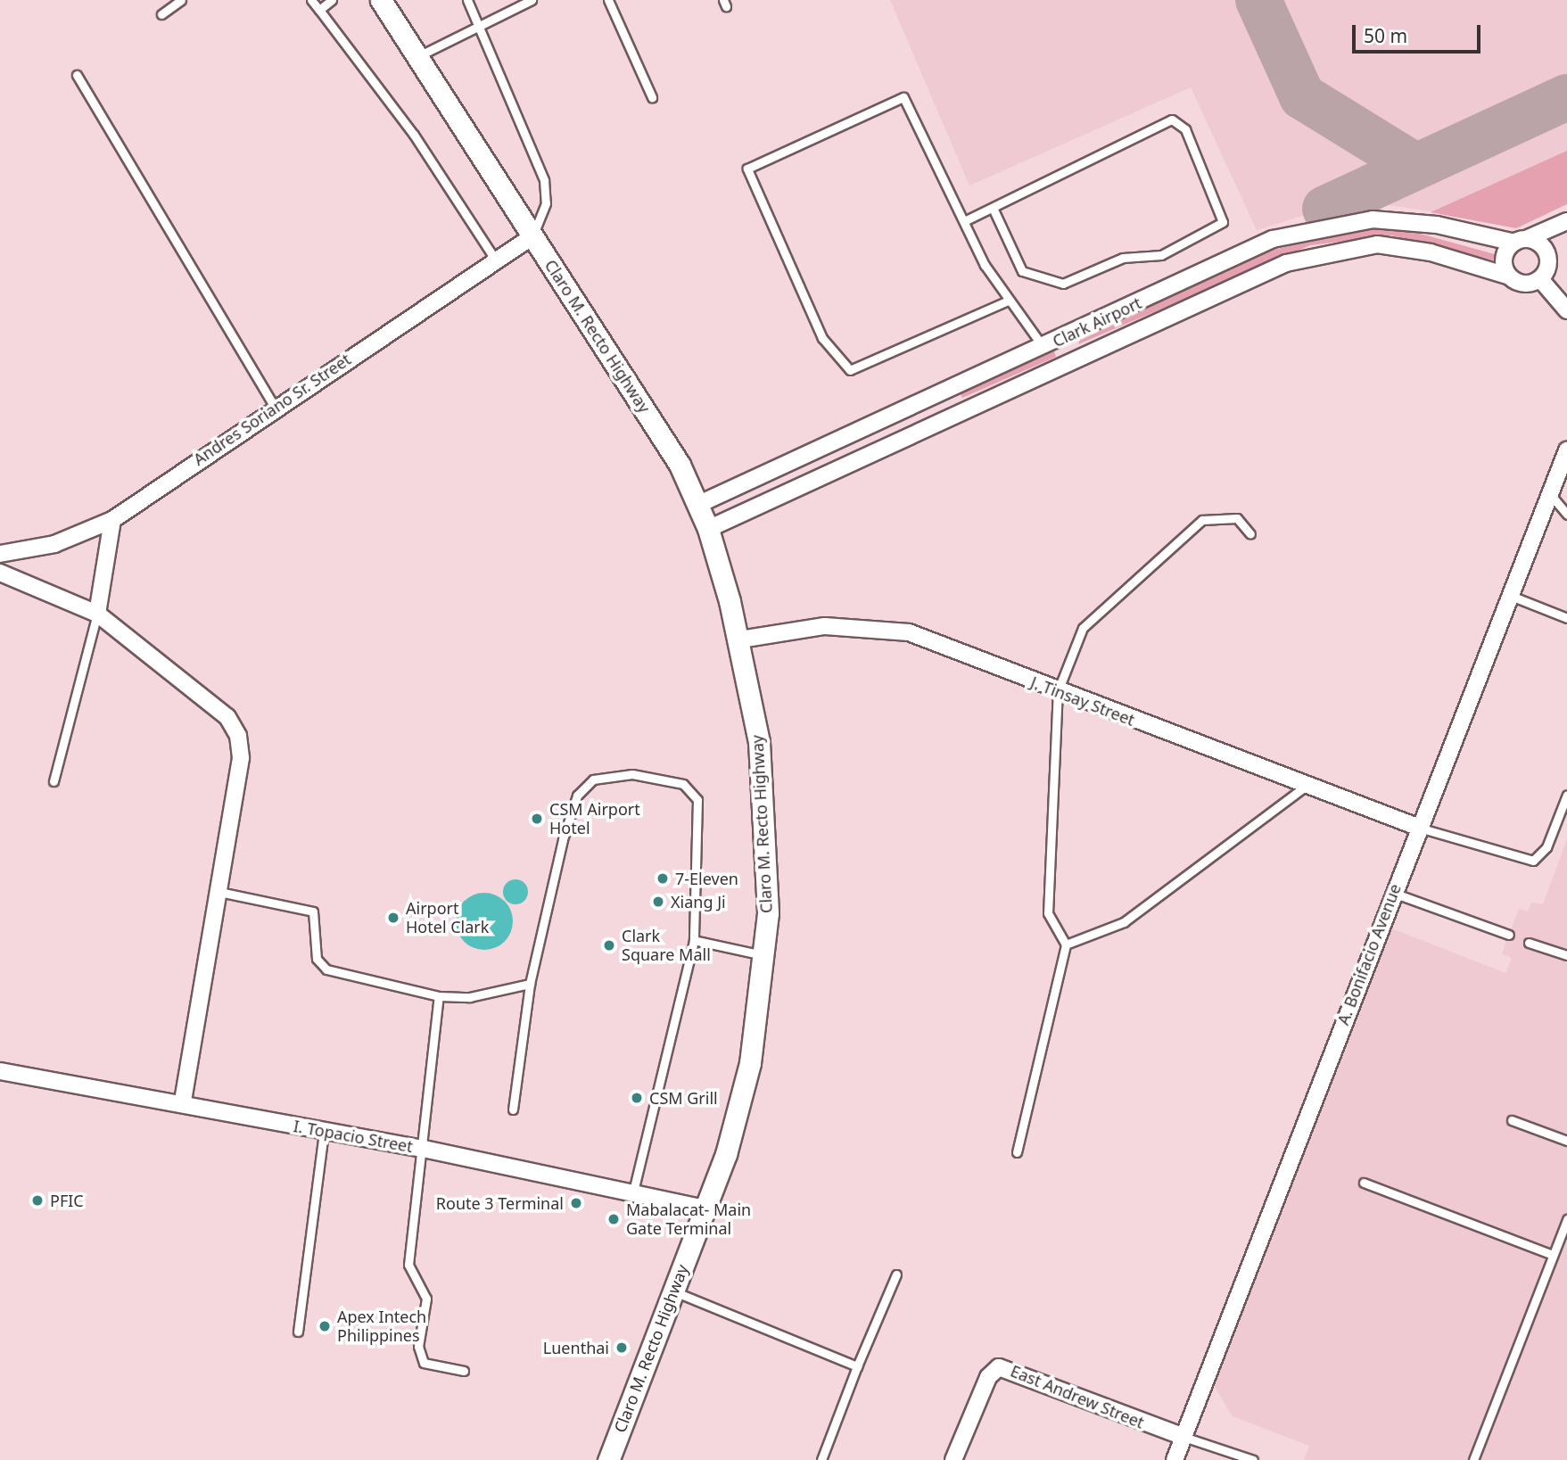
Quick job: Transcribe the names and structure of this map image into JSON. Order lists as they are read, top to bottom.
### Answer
{
  "streets": {
    "main road": ["Claro M. Recto Highway"],
    "street": [
      "Clark Airport",
      "Andres Soriano Sr. Street",
      "J. Tinsay Street",
      "A. Bonifacio Avenue",
      "I. Topacio Street",
      "East Andrew Street"
    ]
  },
  "crossings": [
    ["Clark Airport", "Claro M. Recto Highway"],
    ["Claro M. Recto Highway", "Andres Soriano Sr. Street"],
    ["Claro M. Recto Highway", "J. Tinsay Street"],
    ["Claro M. Recto Highway", "I. Topacio Street"],
    ["J. Tinsay Street", "A. Bonifacio Avenue"],
    ["A. Bonifacio Avenue", "East Andrew Street"]
  ],
  "places": [
    "CSM Airport Hotel",
    "7-Eleven",
    "Xiang Ji",
    "Airport Hotel Clark",
    "Clark Square Mall",
    "CSM Grill",
    "PFIC",
    "Route 3 Terminal",
    "Mabalacat- Main Gate Terminal",
    "Apex Intech Philippines",
    "Luenthai"
  ],
  "scale_bar": "50 m"
}
